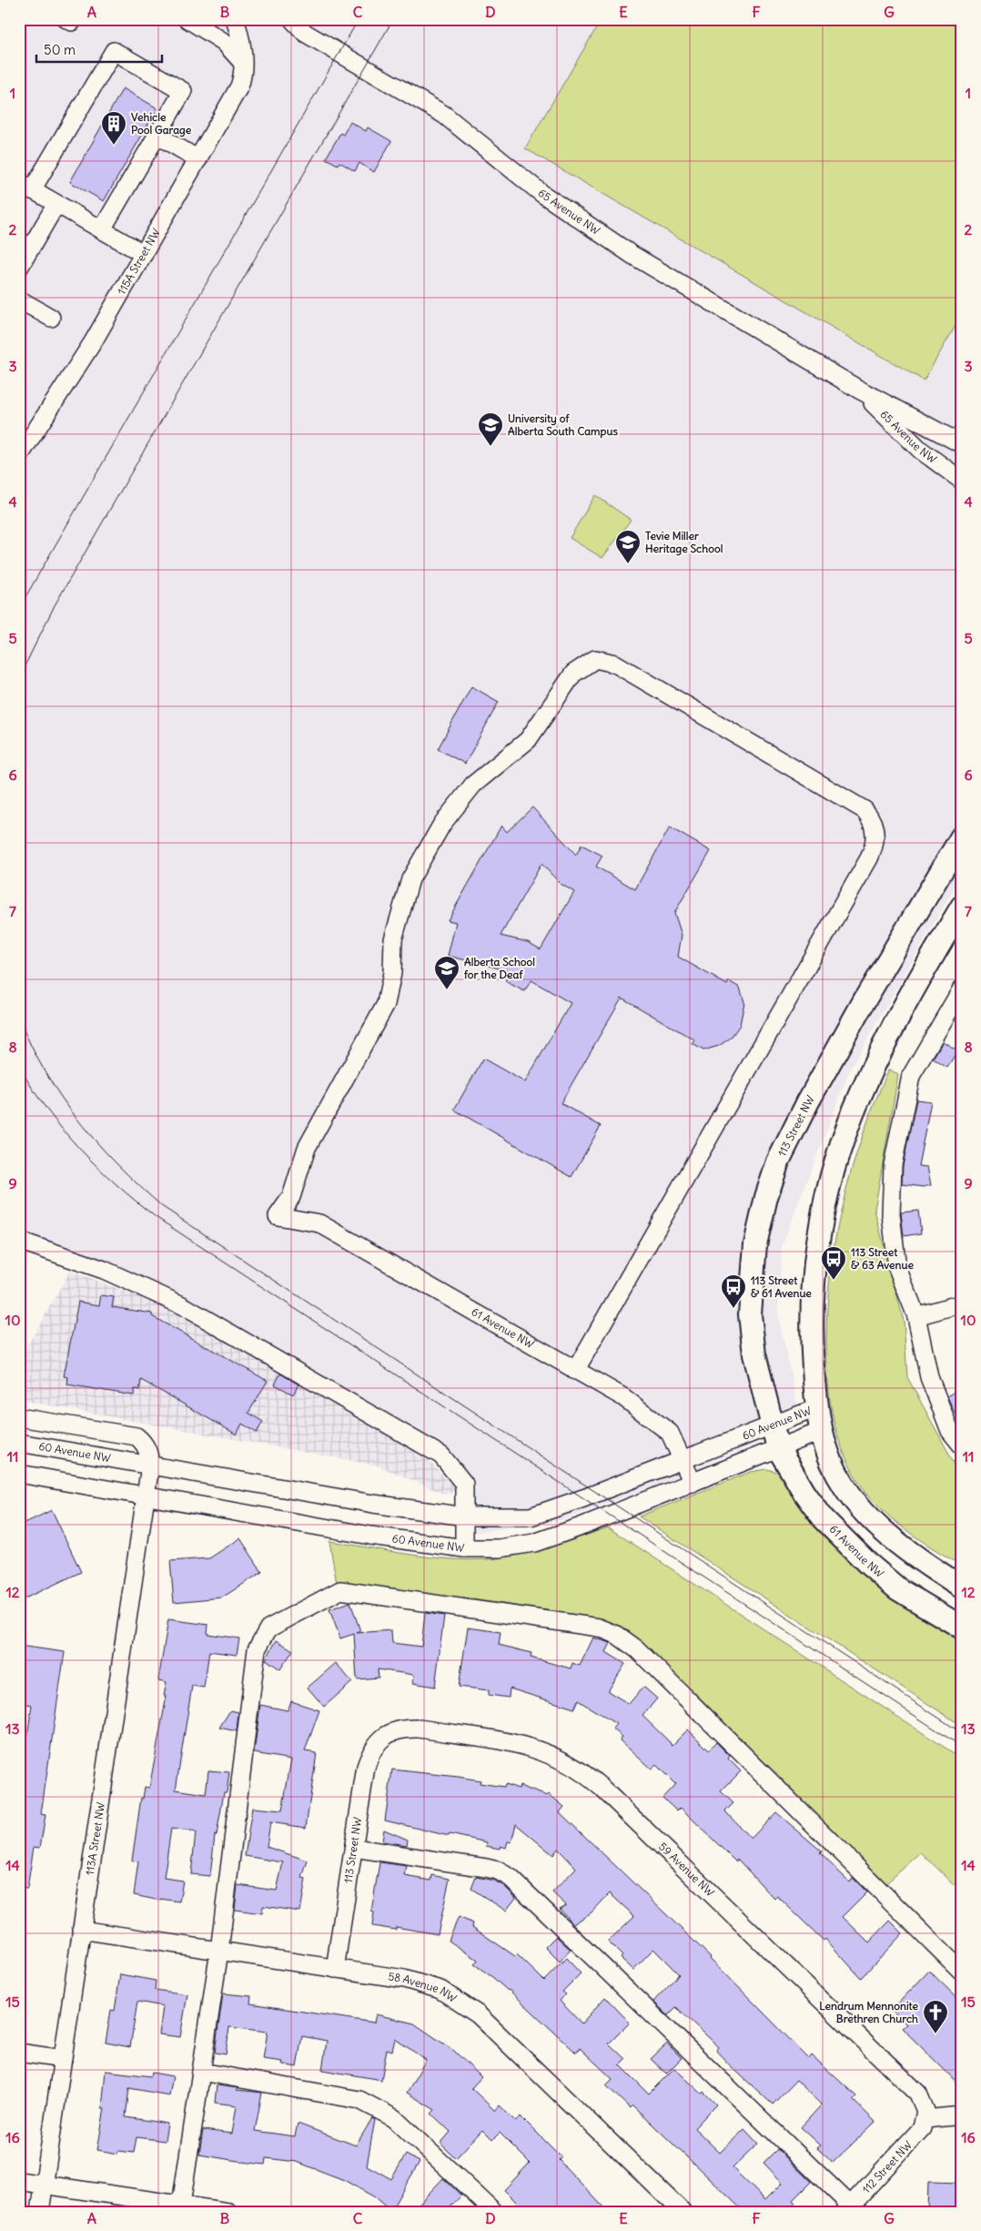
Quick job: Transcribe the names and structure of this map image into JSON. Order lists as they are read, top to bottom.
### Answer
{
  "streets": {
    "main road": ["113 Street NW", "61 Avenue NW"],
    "street": [
      "65 Avenue NW",
      "115A Street NW",
      "60 Avenue NW",
      "113A Street NW",
      "59 Avenue NW",
      "58 Avenue NW",
      "112 Street NW"
    ]
  },
  "crossings": [
    ["113 Street NW", "61 Avenue NW"],
    ["113 Street NW", "60 Avenue NW"],
    ["113 Street NW", "59 Avenue NW"],
    ["113 Street NW", "58 Avenue NW"],
    ["61 Avenue NW", "60 Avenue NW"],
    ["60 Avenue NW", "113A Street NW"],
    ["113A Street NW", "58 Avenue NW"],
    ["59 Avenue NW", "112 Street NW"]
  ],
  "places": {
    "building": ["Vehicle Pool Garage"],
    "school or university": ["University of Alberta South Campus", "Tevie Miller Heritage School", "Alberta School for the Deaf"],
    "bus stop": ["113 Street & 63 Avenue", "113 Street & 61 Avenue"],
    "church": ["Lendrum Mennonite Brethren Church"]
  },
  "scale_bar": "50 m",
  "grid": {
    "columns": [
      "A",
      "B",
      "C",
      "D",
      "E",
      "F",
      "G"
    ],
    "rows": [
      "1",
      "2",
      "3",
      "4",
      "5",
      "6",
      "7",
      "8",
      "9",
      "10",
      "11",
      "12",
      "13",
      "14",
      "15",
      "16"
    ]
  }
}
